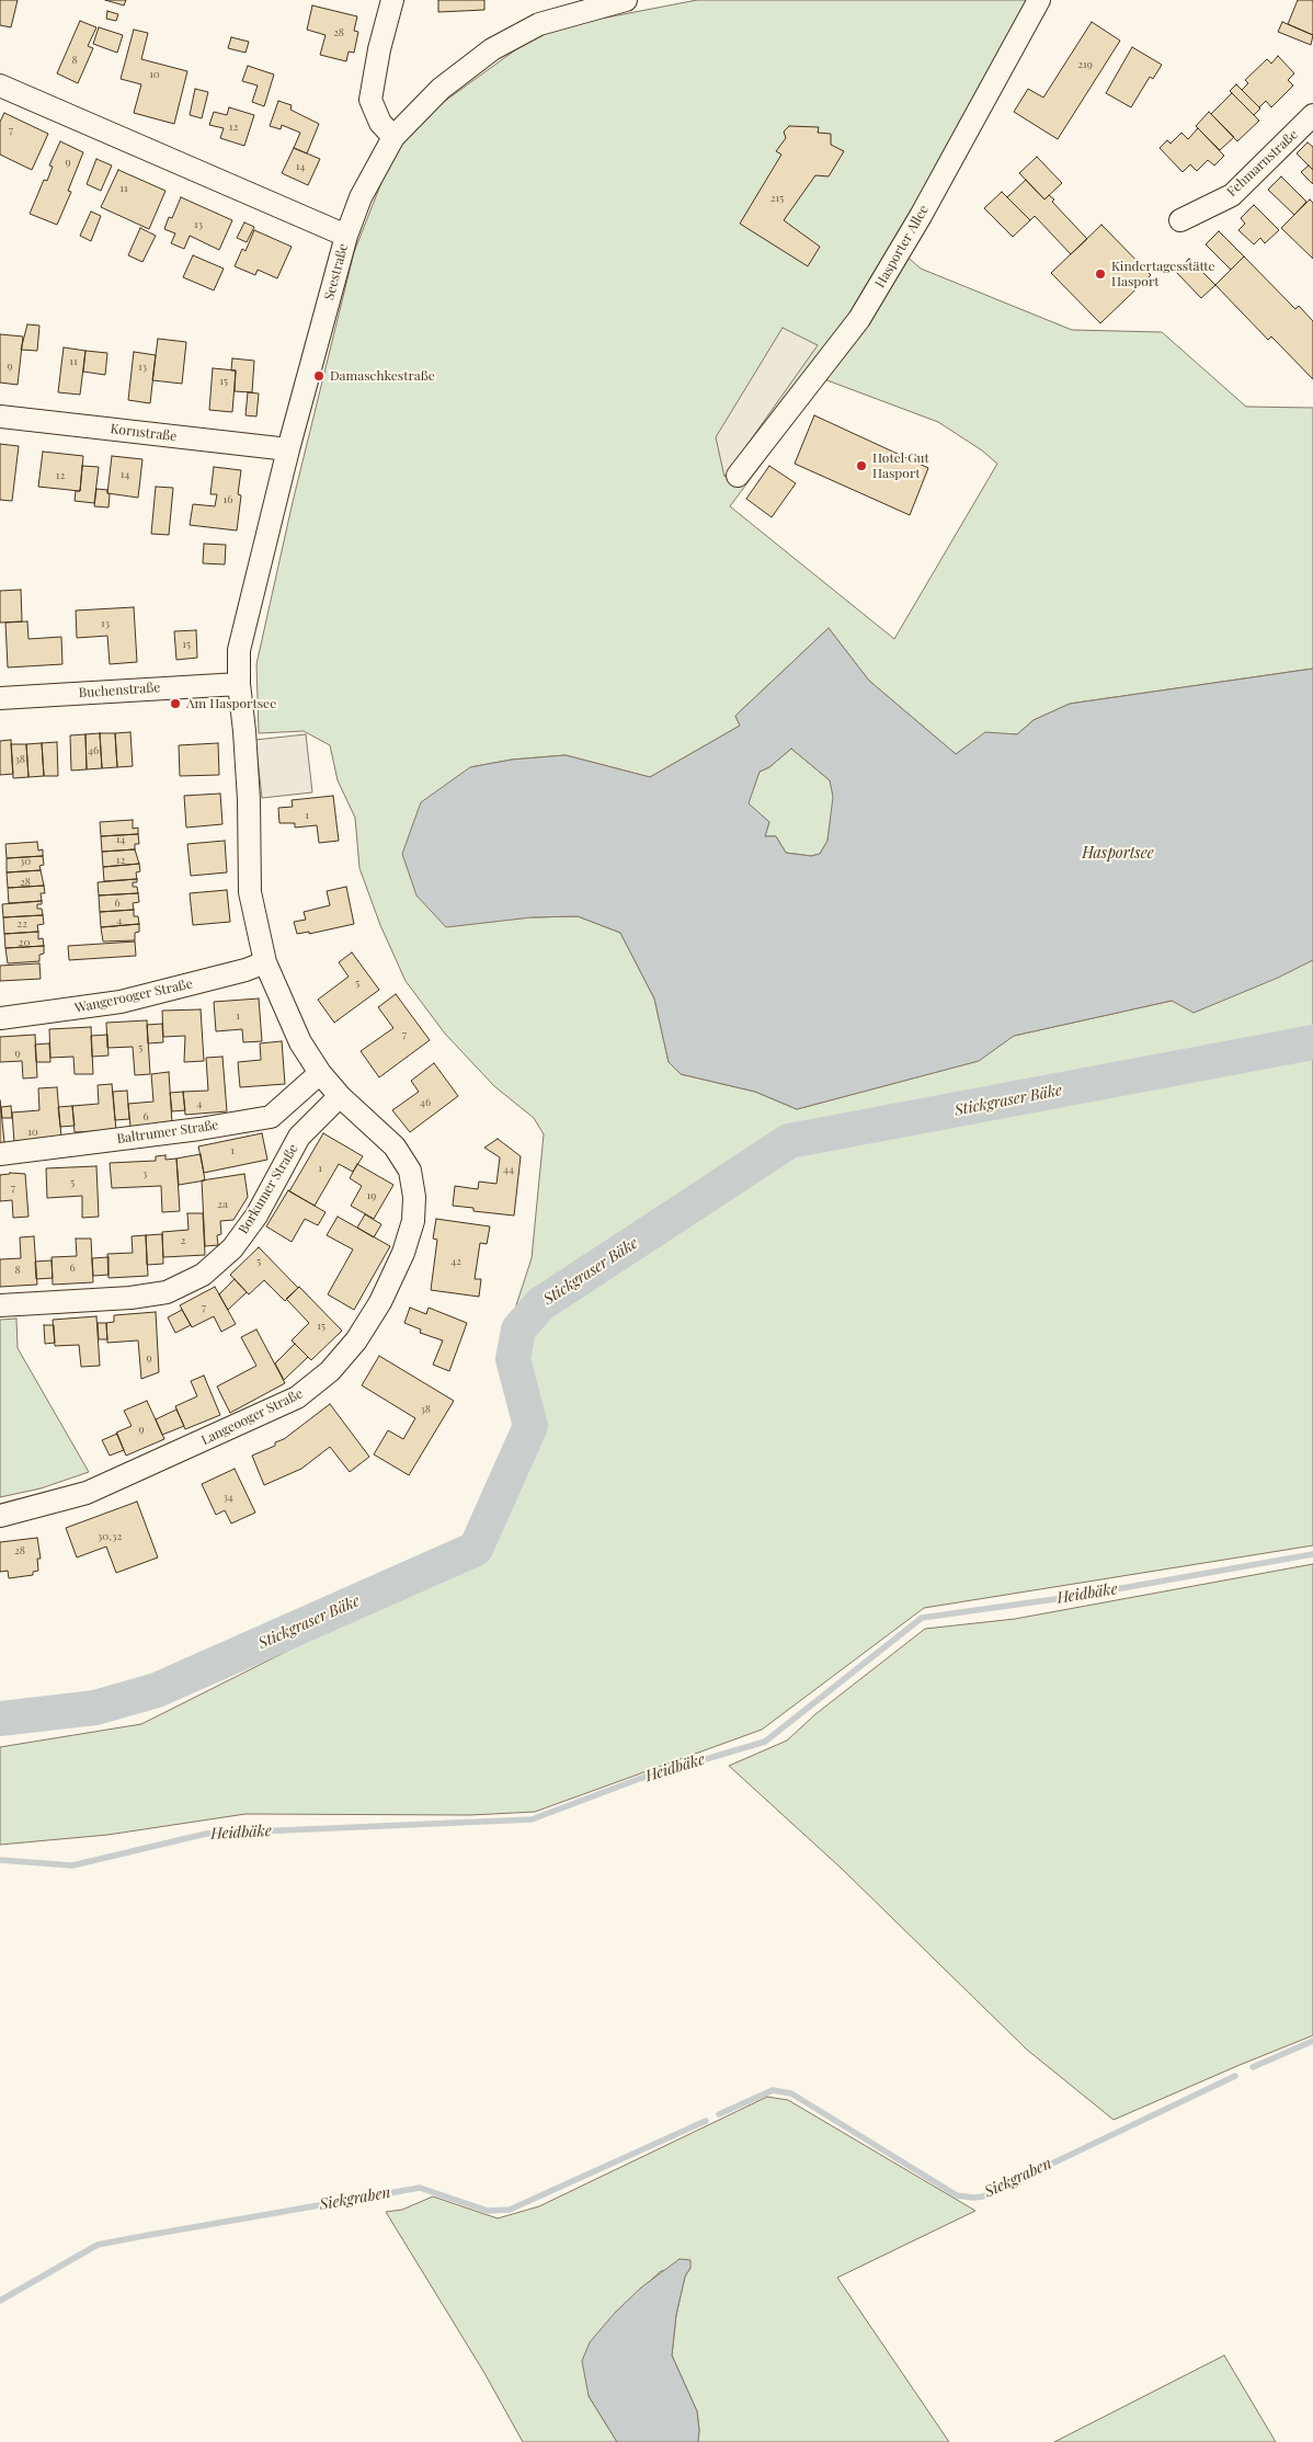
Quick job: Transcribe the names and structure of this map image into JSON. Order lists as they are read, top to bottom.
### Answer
{
  "streets": {
    "street": [
      "Fehmarnstraße",
      "Hasporter Allee",
      "Seestraße",
      "Kornstraße",
      "Buchenstraße",
      "Wangerooger Straße",
      "Baltrumer Straße",
      "Borkumer Straße",
      "Langeooger Straße"
    ]
  },
  "crossings": [
    ["Seestraße", "Kornstraße"],
    ["Seestraße", "Buchenstraße"],
    ["Borkumer Straße", "Langeooger Straße"]
  ],
  "water": [
    "Hasportsee",
    "Stickgraser Bäke",
    "Heidbäke",
    "Siekgraben"
  ],
  "places": [
    "Kindertagesstätte Hasport",
    "Damaschkestraße",
    "Hotel Gut Hasport",
    "Am Hasportsee"
  ],
  "house_numbers": [
    "28",
    "8",
    "219",
    "10",
    "12",
    "7",
    "9",
    "14",
    "11",
    "215",
    "13",
    "11",
    "9",
    "13",
    "15",
    "14",
    "12",
    "16",
    "13",
    "15",
    "46",
    "38",
    "1",
    "14",
    "12",
    "30",
    "28",
    "6",
    "4",
    "22",
    "20",
    "5",
    "1",
    "7",
    "5",
    "9",
    "46",
    "4",
    "6",
    "10",
    "1",
    "1",
    "44",
    "3",
    "5",
    "7",
    "19",
    "2a",
    "2",
    "5",
    "42",
    "6",
    "8",
    "7",
    "15",
    "9",
    "38",
    "9",
    "34",
    "30,32",
    "28"
  ]
}
